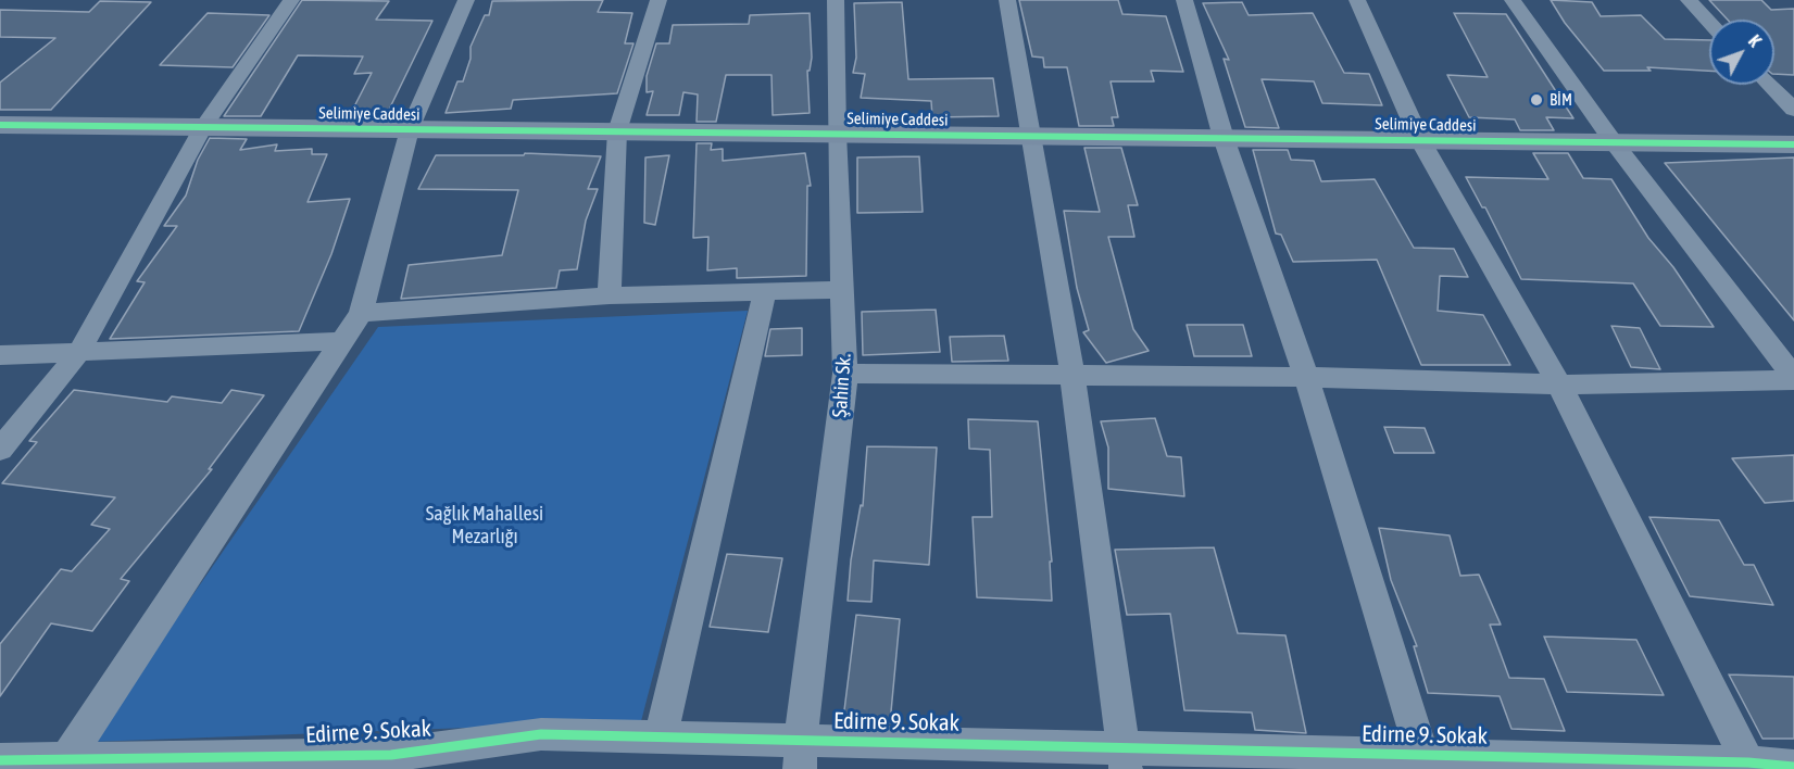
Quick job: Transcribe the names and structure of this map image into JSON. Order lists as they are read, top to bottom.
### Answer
{
  "streets": {
    "street": ["Selimiye Caddesi", "Şahin Sk.", "Edirne 9. Sokak"]
  },
  "crossings": [
    ["Selimiye Caddesi", "Şahin Sk."],
    ["Şahin Sk.", "Edirne 9. Sokak"]
  ],
  "parks": ["Sağlık Mahallesi Mezarlığı"],
  "places": ["BİM"],
  "north": "top right"
}
